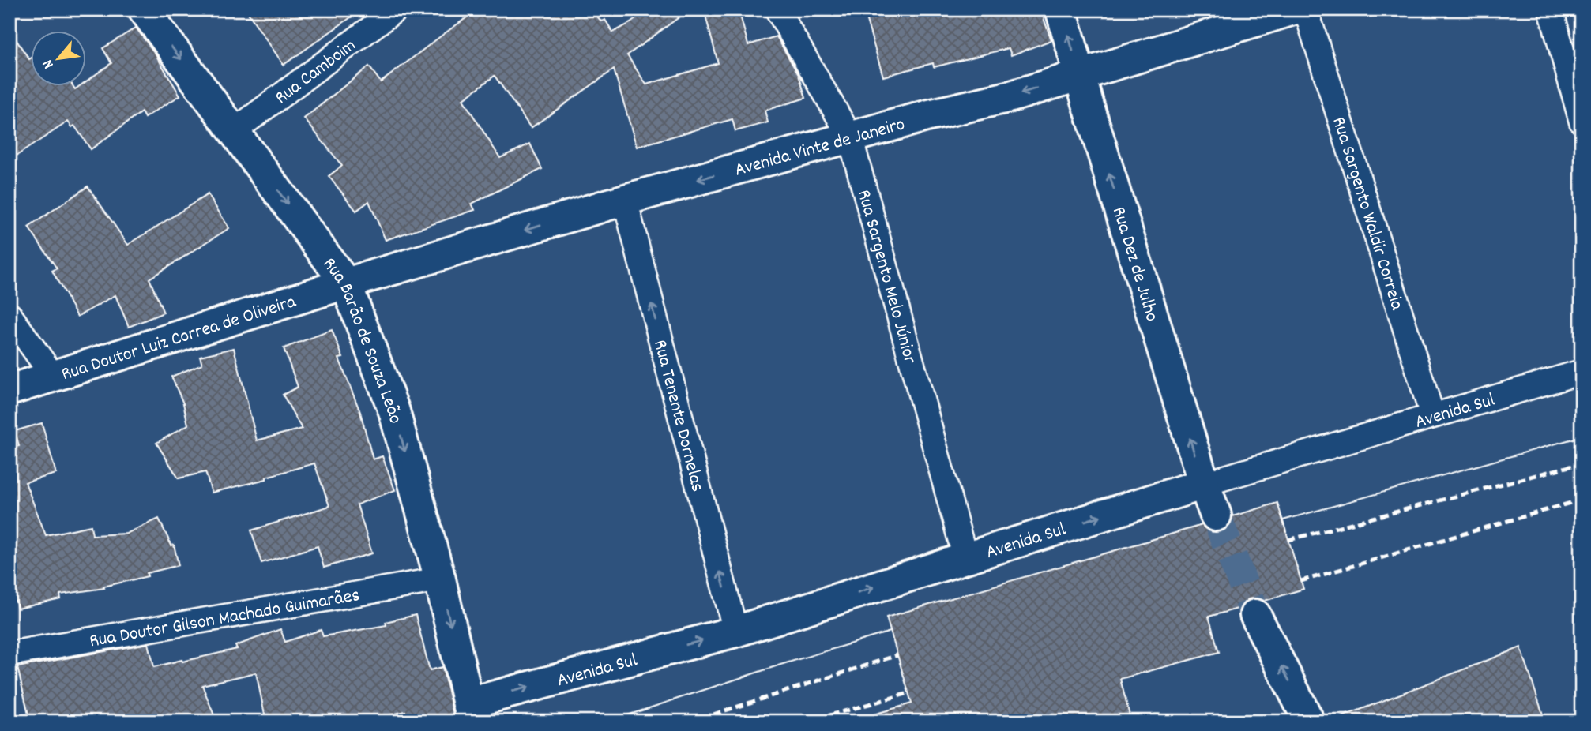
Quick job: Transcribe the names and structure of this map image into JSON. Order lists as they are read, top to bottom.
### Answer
{
  "streets": {
    "street": [
      "Rua Camboim",
      "Avenida Vinte de Janeiro",
      "Rua Sargento Waldir Correia",
      "Rua Dez de Julho",
      "Rua Sargento Melo Júnior",
      "Rua Doutor Luiz Correa de Oliveira",
      "Rua Barão de Souza Leão",
      "Avenida Sul",
      "Rua Tenente Dornelas",
      "Rua Doutor Gilson Machado Guimarães"
    ]
  },
  "crossings": [
    ["Rua Camboim", "Rua Barão de Souza Leão"],
    ["Avenida Vinte de Janeiro", "Rua Dez de Julho"],
    ["Avenida Vinte de Janeiro", "Rua Sargento Melo Júnior"],
    ["Avenida Vinte de Janeiro", "Rua Doutor Luiz Correa de Oliveira"],
    ["Avenida Vinte de Janeiro", "Rua Barão de Souza Leão"],
    ["Avenida Vinte de Janeiro", "Rua Tenente Dornelas"],
    ["Rua Sargento Waldir Correia", "Avenida Sul"],
    ["Rua Dez de Julho", "Avenida Sul"],
    ["Rua Sargento Melo Júnior", "Avenida Sul"],
    ["Rua Doutor Luiz Correa de Oliveira", "Rua Barão de Souza Leão"],
    ["Rua Barão de Souza Leão", "Avenida Sul"],
    ["Rua Barão de Souza Leão", "Rua Doutor Gilson Machado Guimarães"],
    ["Avenida Sul", "Rua Tenente Dornelas"]
  ],
  "one_way": [
    "Avenida Vinte de Janeiro",
    "Rua Dez de Julho",
    "Rua Barão de Souza Leão",
    "Avenida Sul",
    "Rua Tenente Dornelas"
  ],
  "north": "bottom left"
}
